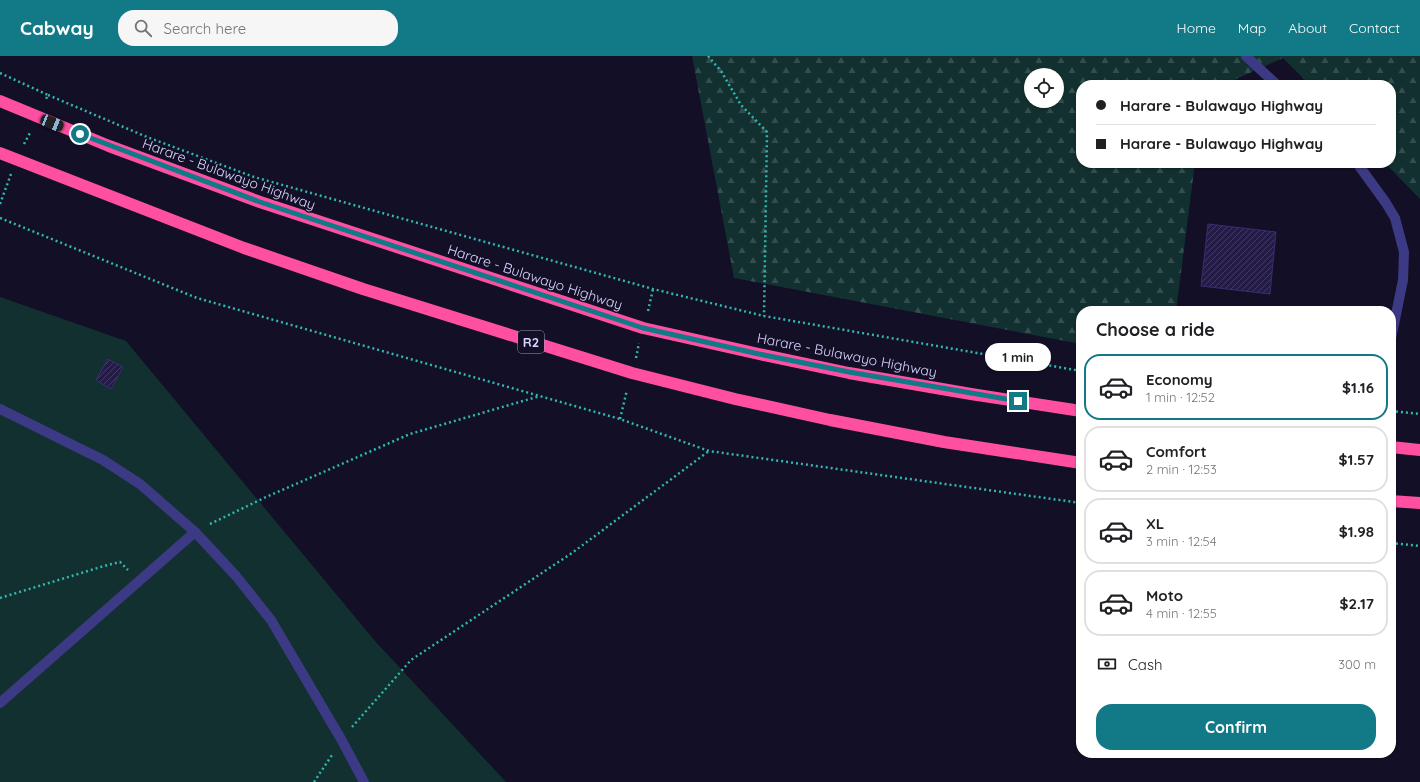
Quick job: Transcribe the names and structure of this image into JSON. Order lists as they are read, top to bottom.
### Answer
{
  "streets": {
    "highway": ["Harare - Bulawayo Highway", "R2"]
  },
  "page": {
    "header": "Cabway",
    "search": "Search here",
    "nav": [
      "Home",
      "Map",
      "About",
      "Contact"
    ],
    "banner": ["Harare - Bulawayo Highway", "Harare - Bulawayo Highway"],
    "heading": "Choose a ride",
    "bubble": "1 min",
    "list": [
      {
        "name": "Economy",
        "note": "1 min · 12:52",
        "value": "$1.16"
      },
      {
        "name": "Comfort",
        "note": "2 min · 12:53",
        "value": "$1.57"
      },
      {
        "name": "XL",
        "note": "3 min · 12:54",
        "value": "$1.98"
      },
      {
        "name": "Moto",
        "note": "4 min · 12:55",
        "value": "$2.17"
      }
    ],
    "pay": ["Cash", "300 m"],
    "buttons": "Confirm"
  }
}
